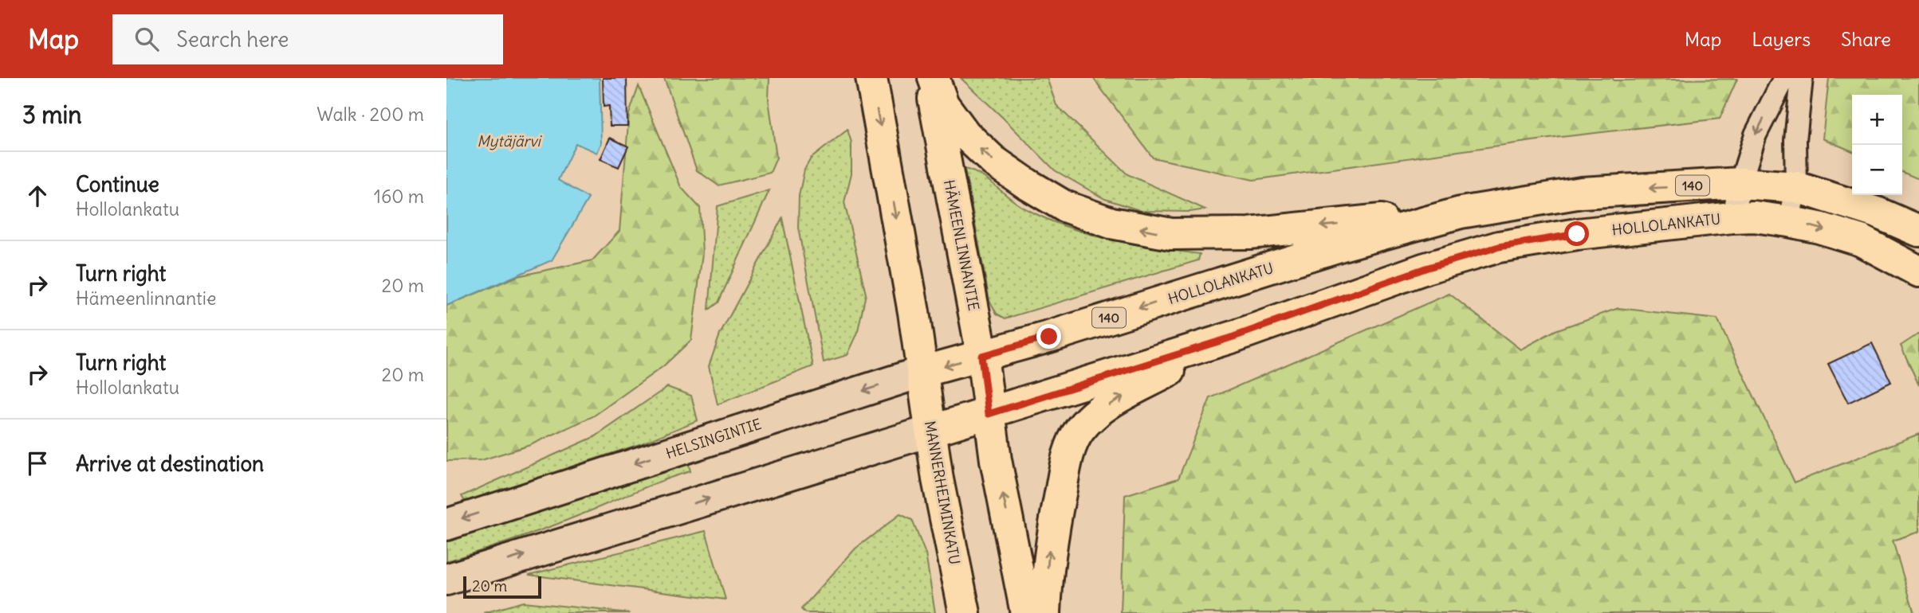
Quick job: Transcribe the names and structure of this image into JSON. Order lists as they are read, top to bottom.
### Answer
{
  "streets": {
    "main road": [
      "140",
      "HOLLOLANKATU",
      "HÄMEENLINNANTIE",
      "HELSINGINTIE",
      "MANNERHEIMINKATU"
    ]
  },
  "crossings": [
    ["HOLLOLANKATU", "HÄMEENLINNANTIE"],
    ["HOLLOLANKATU", "HELSINGINTIE"],
    ["HOLLOLANKATU", "MANNERHEIMINKATU"],
    ["HÄMEENLINNANTIE", "HELSINGINTIE"],
    ["HELSINGINTIE", "MANNERHEIMINKATU"]
  ],
  "water": ["Mytäjärvi"],
  "scale_bar": "20 m",
  "page": {
    "header": "Map",
    "search": "Search here",
    "nav": ["Map", "Layers", "Share"],
    "heading": ["3 min", "Walk · 200 m"],
    "map_buttons": ["+", "−"],
    "list": [
      ["Continue", "Hollolankatu", "160 m"],
      ["Turn right", "Hämeenlinnantie", "20 m"],
      ["Turn right", "Hollolankatu", "20 m"],
      "Arrive at destination"
    ],
    "scale": "20 m"
  }
}
